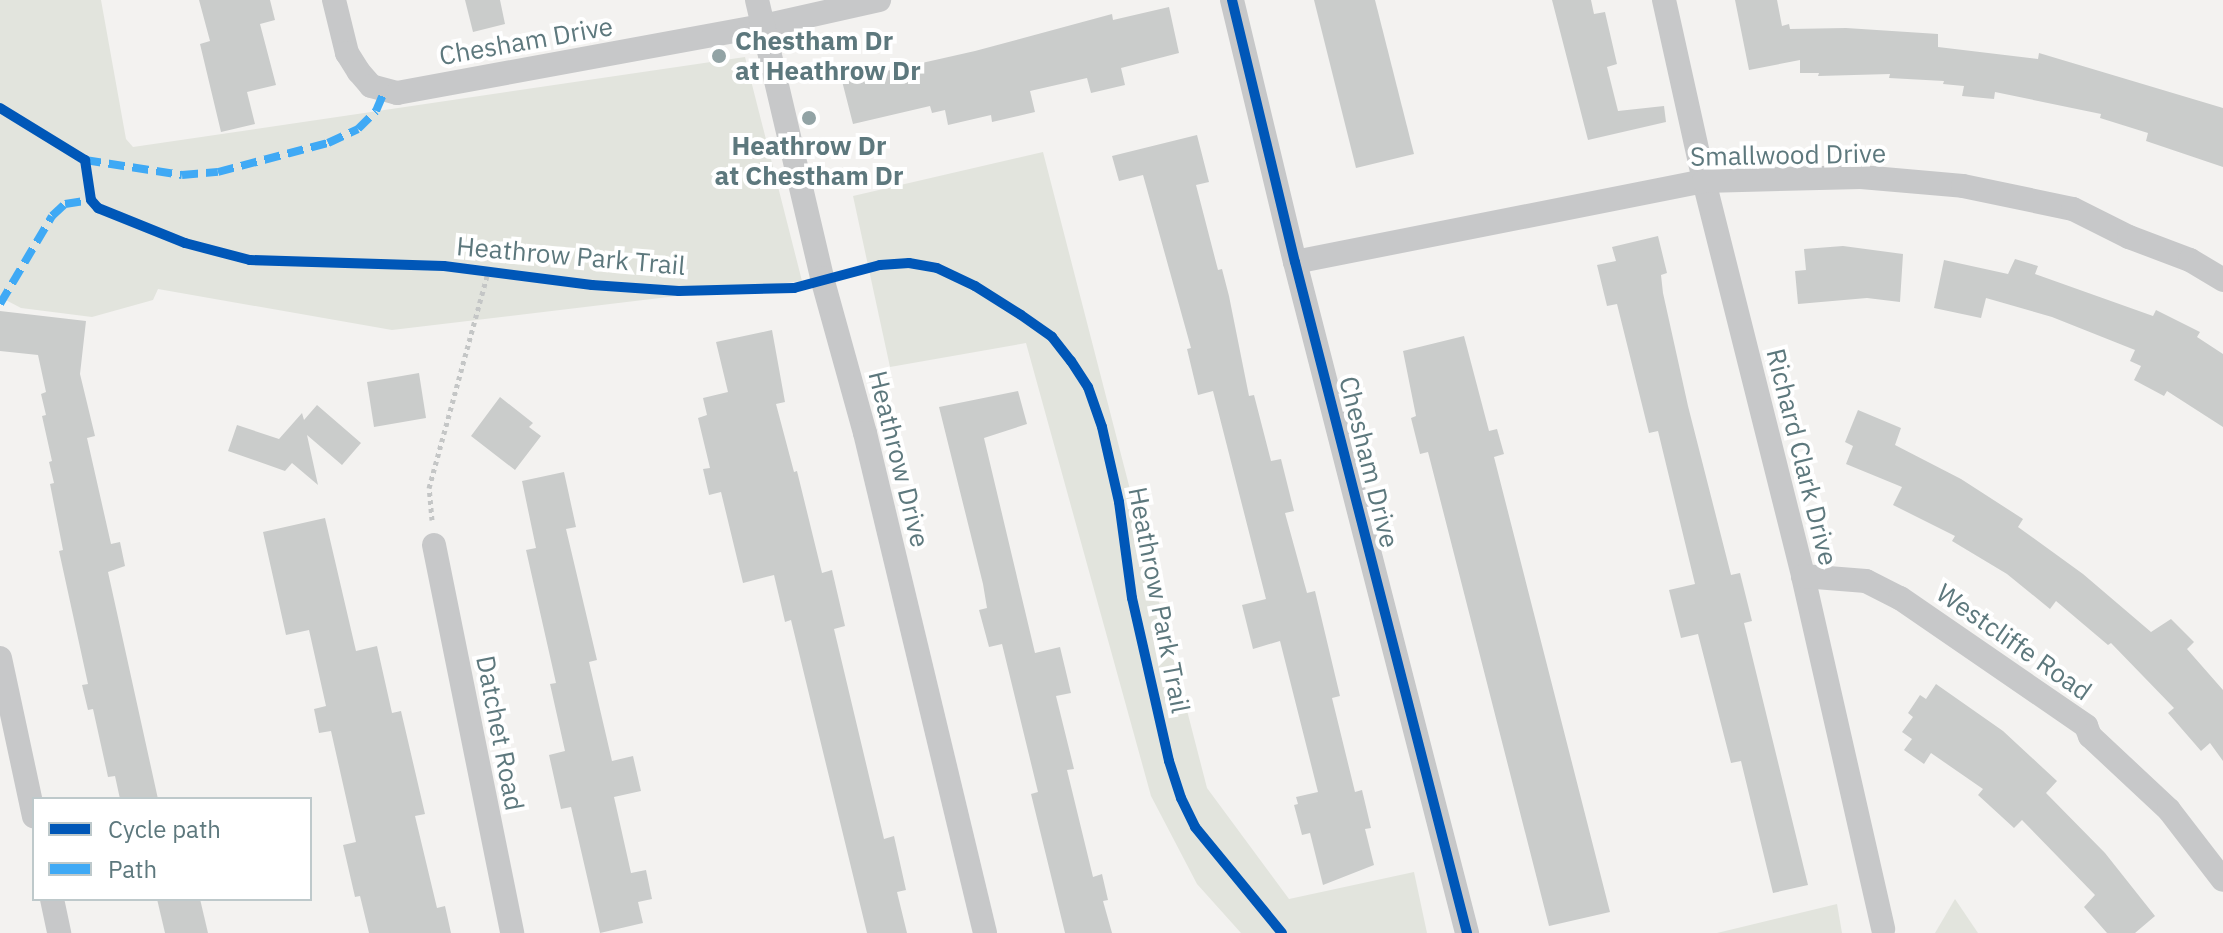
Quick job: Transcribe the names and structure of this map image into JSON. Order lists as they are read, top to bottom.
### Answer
{
  "streets": {
    "street": [
      "Chesham Drive",
      "Smallwood Drive",
      "Richard Clark Drive",
      "Heathrow Drive",
      "Westcliffe Road",
      "Datchet Road"
    ],
    "cycle path": ["Heathrow Park Trail"]
  },
  "crossings": [
    ["Chesham Drive", "Smallwood Drive"],
    ["Chesham Drive", "Heathrow Drive"],
    ["Smallwood Drive", "Richard Clark Drive"],
    ["Richard Clark Drive", "Westcliffe Road"]
  ],
  "places": ["Chestham Dr at Heathrow Dr", "Heathrow Dr at Chestham Dr"],
  "legend": ["Cycle path", "Path"]
}
